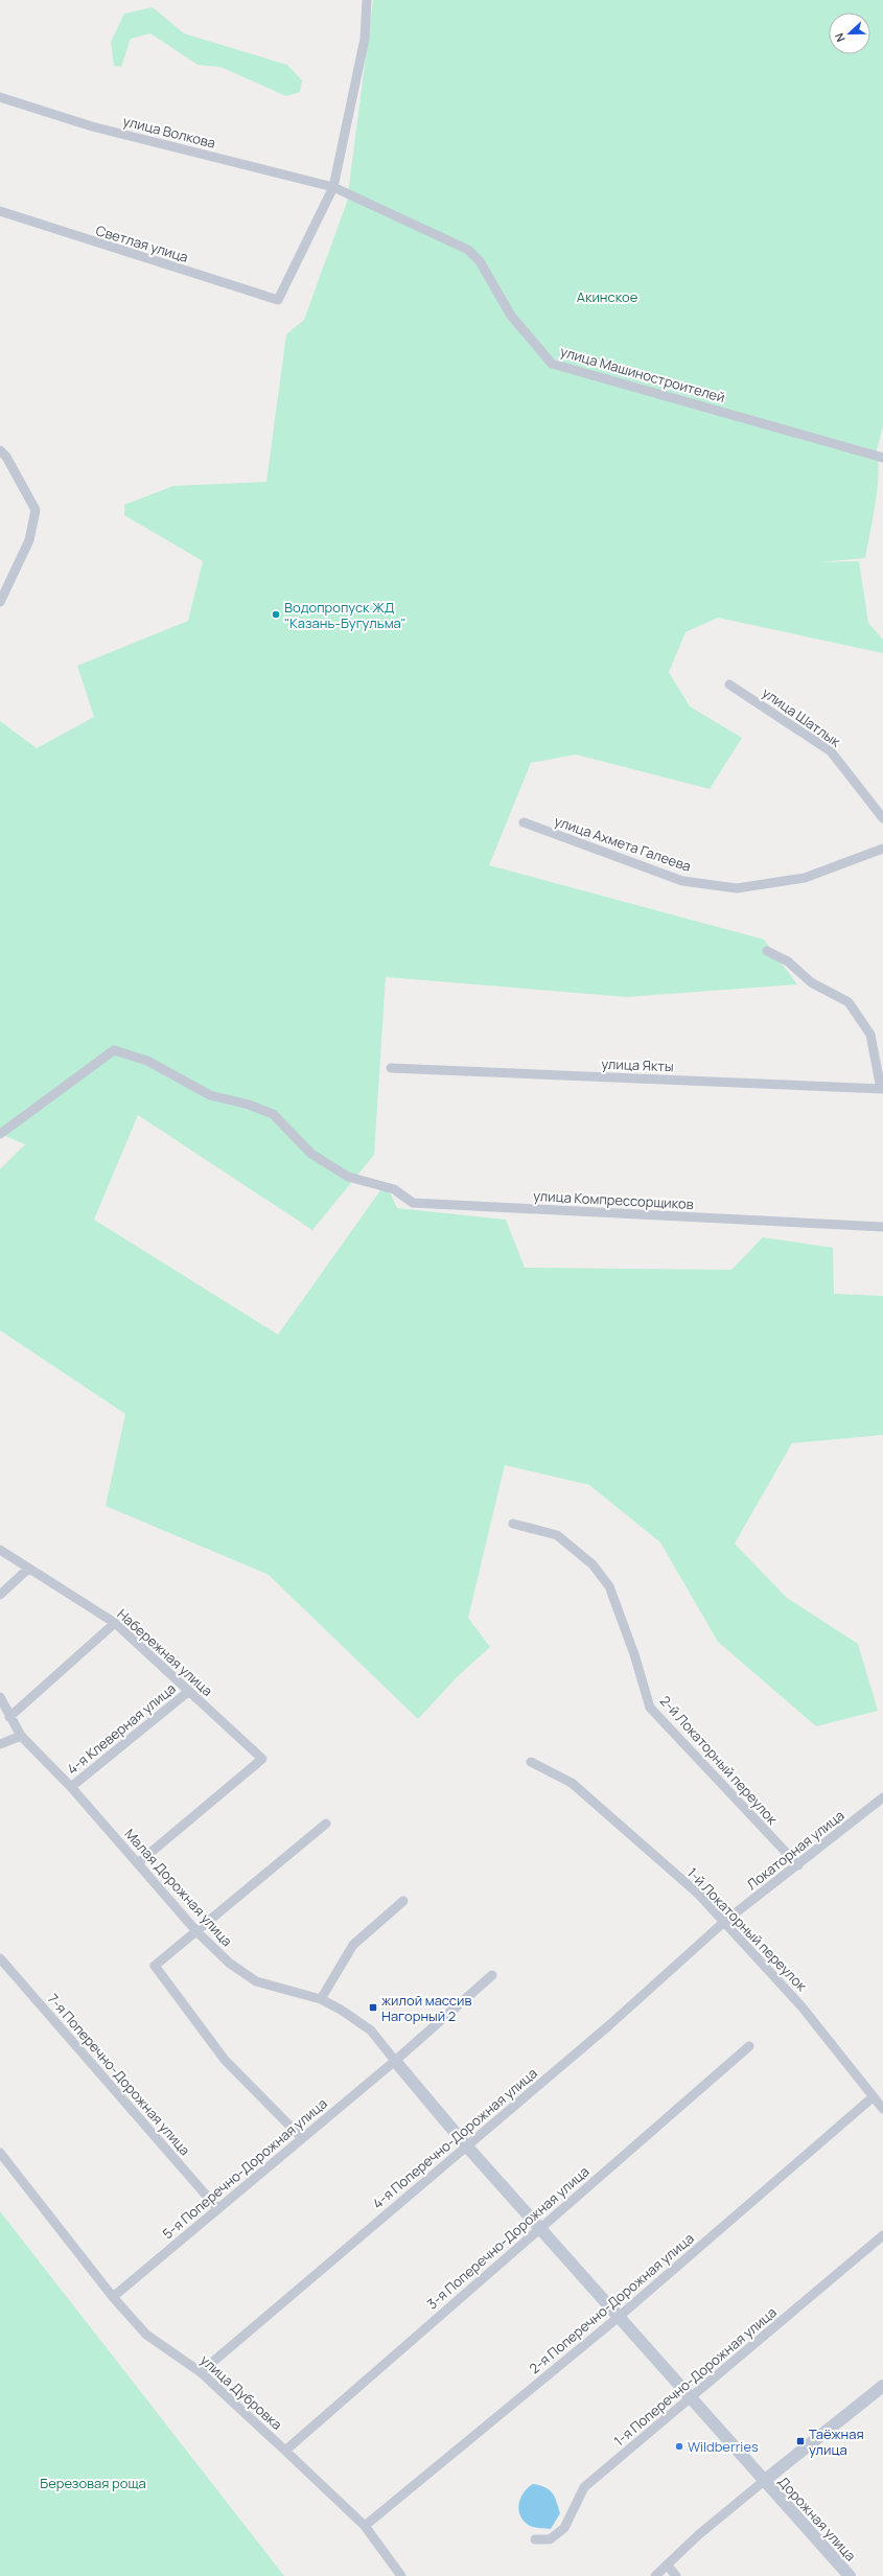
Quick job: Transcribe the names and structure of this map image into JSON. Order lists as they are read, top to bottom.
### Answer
{
  "streets": {
    "street": [
      "улица Волкова",
      "Светлая улица",
      "улица Машиностроителей",
      "улица Шатлык",
      "улица Ахмета Галеева",
      "улица Якты",
      "улица Компрессорщиков",
      "Набережная улица",
      "4-я Клеверная улица",
      "2-й Локаторный переулок",
      "Локаторная улица",
      "Малая Дорожная улица",
      "1-й Локаторный переулок",
      "7-я Поперечно-Дорожная улица",
      "4-я Поперечно-Дорожная улица",
      "5-я Поперечно-Дорожная улица",
      "3-я Поперечно-Дорожная улица",
      "2-я Поперечно-Дорожная улица",
      "1-я Поперечно-Дорожная улица",
      "улица Дубровка",
      "Дорожная улица"
    ]
  },
  "crossings": [
    ["улица Волкова", "Светлая улица"],
    ["улица Волкова", "улица Машиностроителей"],
    ["Светлая улица", "улица Машиностроителей"],
    ["Набережная улица", "4-я Клеверная улица"],
    ["Набережная улица", "Малая Дорожная улица"],
    ["4-я Клеверная улица", "Малая Дорожная улица"],
    ["2-й Локаторный переулок", "Локаторная улица"],
    ["Локаторная улица", "1-й Локаторный переулок"],
    ["Локаторная улица", "4-я Поперечно-Дорожная улица"],
    ["Малая Дорожная улица", "5-я Поперечно-Дорожная улица"],
    ["Малая Дорожная улица", "Дорожная улица"],
    ["1-й Локаторный переулок", "4-я Поперечно-Дорожная улица"],
    ["1-й Локаторный переулок", "2-я Поперечно-Дорожная улица"],
    ["7-я Поперечно-Дорожная улица", "5-я Поперечно-Дорожная улица"],
    ["4-я Поперечно-Дорожная улица", "улица Дубровка"],
    ["4-я Поперечно-Дорожная улица", "Дорожная улица"],
    ["5-я Поперечно-Дорожная улица", "улица Дубровка"],
    ["5-я Поперечно-Дорожная улица", "Дорожная улица"],
    ["3-я Поперечно-Дорожная улица", "улица Дубровка"],
    ["3-я Поперечно-Дорожная улица", "Дорожная улица"],
    ["2-я Поперечно-Дорожная улица", "улица Дубровка"],
    ["2-я Поперечно-Дорожная улица", "Дорожная улица"],
    ["1-я Поперечно-Дорожная улица", "Дорожная улица"]
  ],
  "parks": ["Акинское", "Березовая роща"],
  "places": {
    "other": ["Водопропуск ЖД \"Казань-Бугульма\"", "Wildberries"],
    "transit": ["жилой массив Нагорный 2", "Таёжная улица"]
  },
  "north": "left"
}
